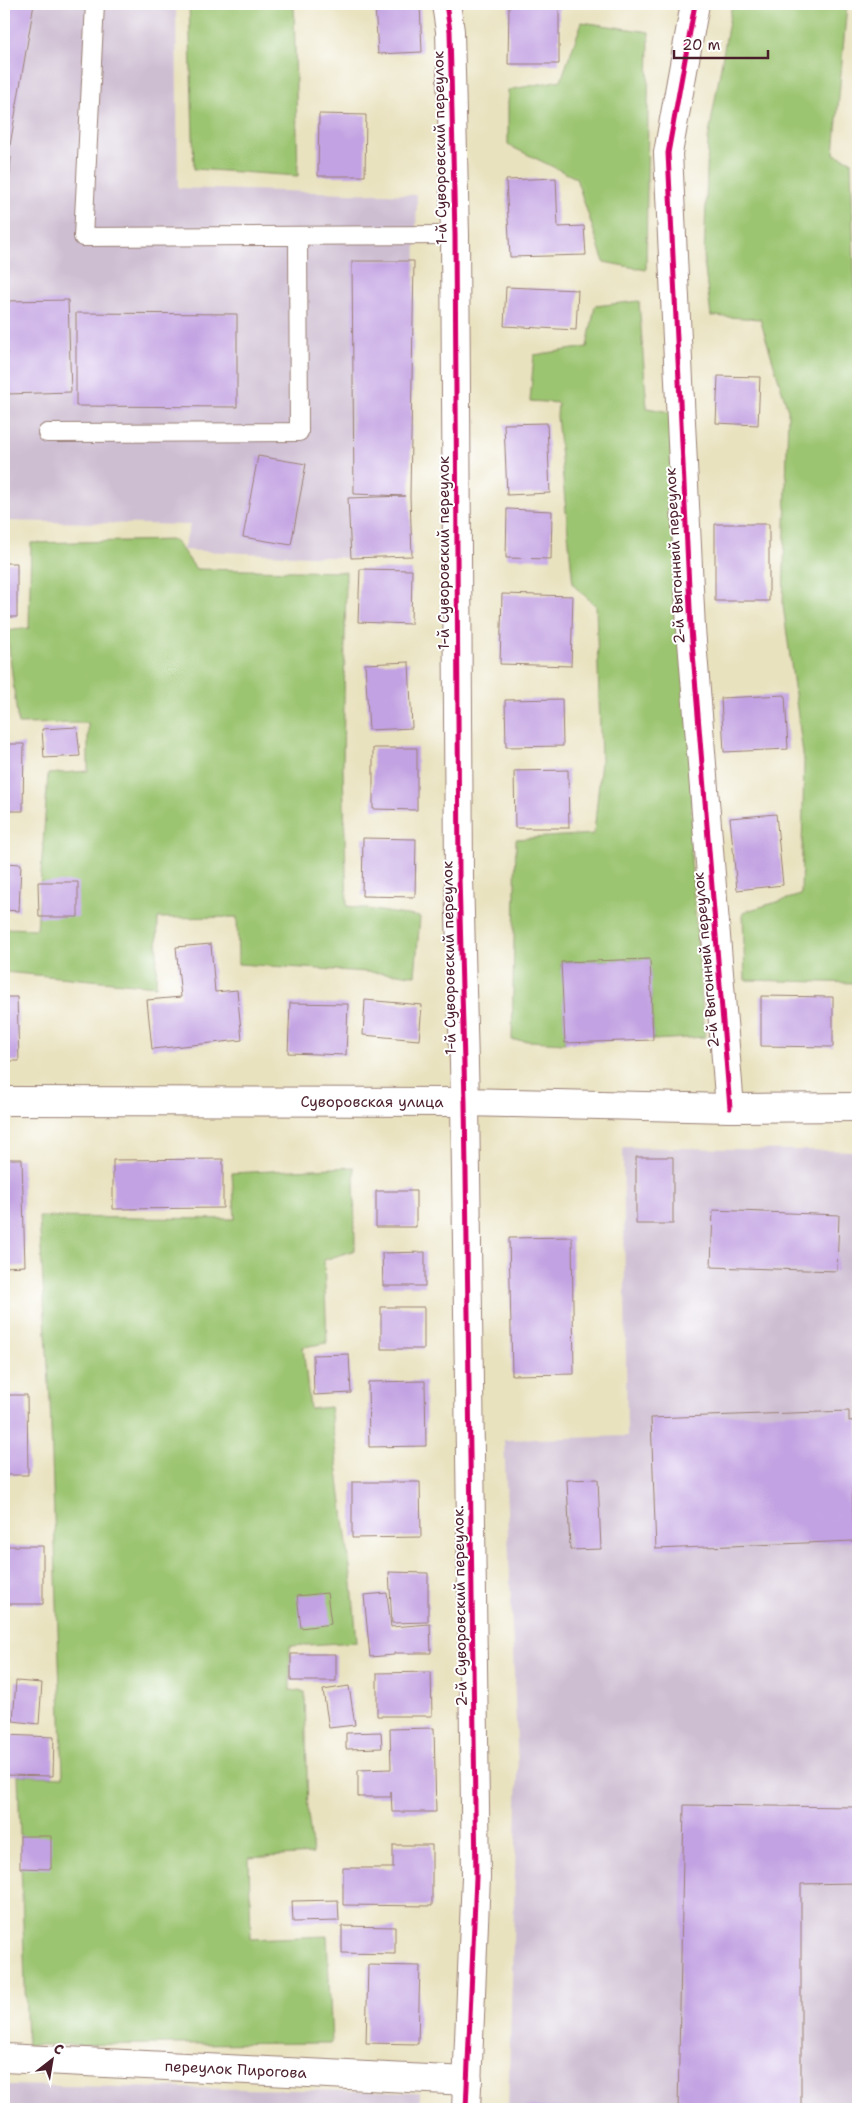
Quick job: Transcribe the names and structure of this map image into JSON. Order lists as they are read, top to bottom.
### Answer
{
  "streets": {
    "street": [
      "1-й Суворовский переулок",
      "2-й Выгонный переулок",
      "Суворовская улица",
      "2-й Суворовский переулок.",
      "переулок Пирогова"
    ]
  },
  "crossings": [
    ["1-й Суворовский переулок", "Суворовская улица"],
    ["1-й Суворовский переулок", "2-й Суворовский переулок."],
    ["2-й Выгонный переулок", "Суворовская улица"],
    ["Суворовская улица", "2-й Суворовский переулок."],
    ["2-й Суворовский переулок.", "переулок Пирогова"]
  ],
  "scale_bar": "20 m",
  "north": "top right"
}
